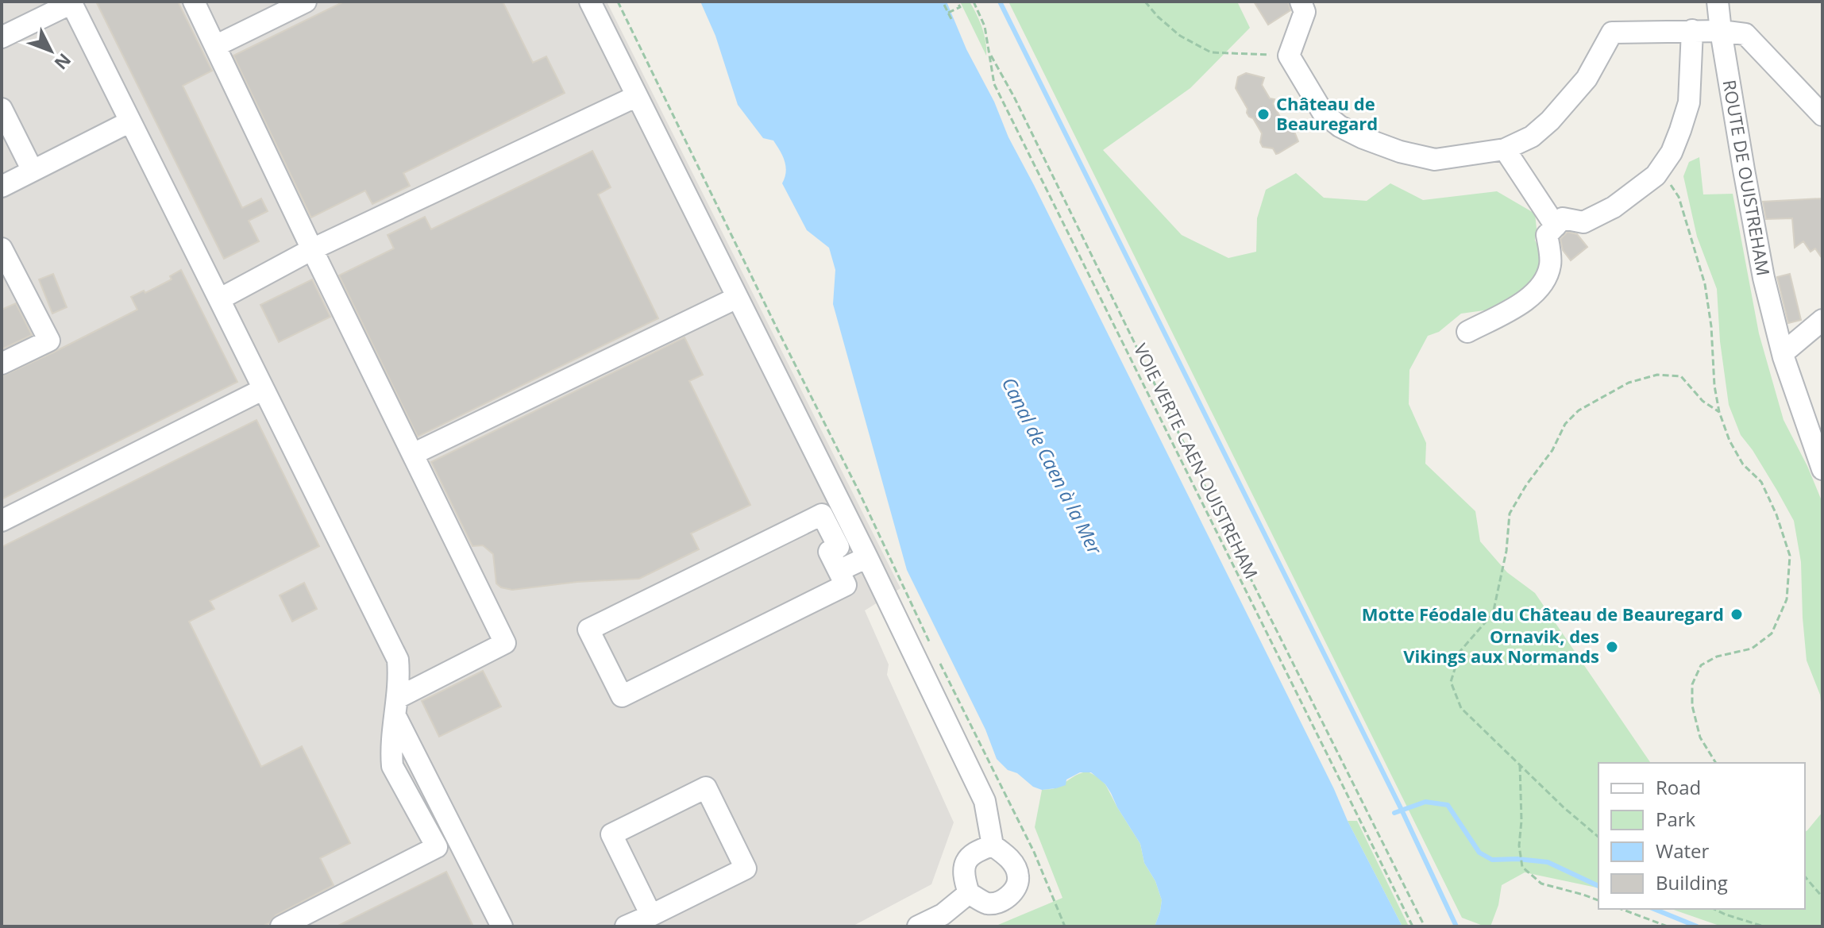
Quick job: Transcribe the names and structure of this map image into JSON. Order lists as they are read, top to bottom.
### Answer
{
  "streets": {
    "street": ["ROUTE DE OUISTREHAM"],
    "path": ["VOIE VERTE CAEN-OUISTREHAM"]
  },
  "water": ["Canal de Caen à la Mer"],
  "places": ["Château de Beauregard", "Motte Féodale du Château de Beauregard", "Ornavik, des Vikings aux Normands"],
  "legend": [
    "Road",
    "Park",
    "Water",
    "Building"
  ],
  "north": "bottom right"
}
